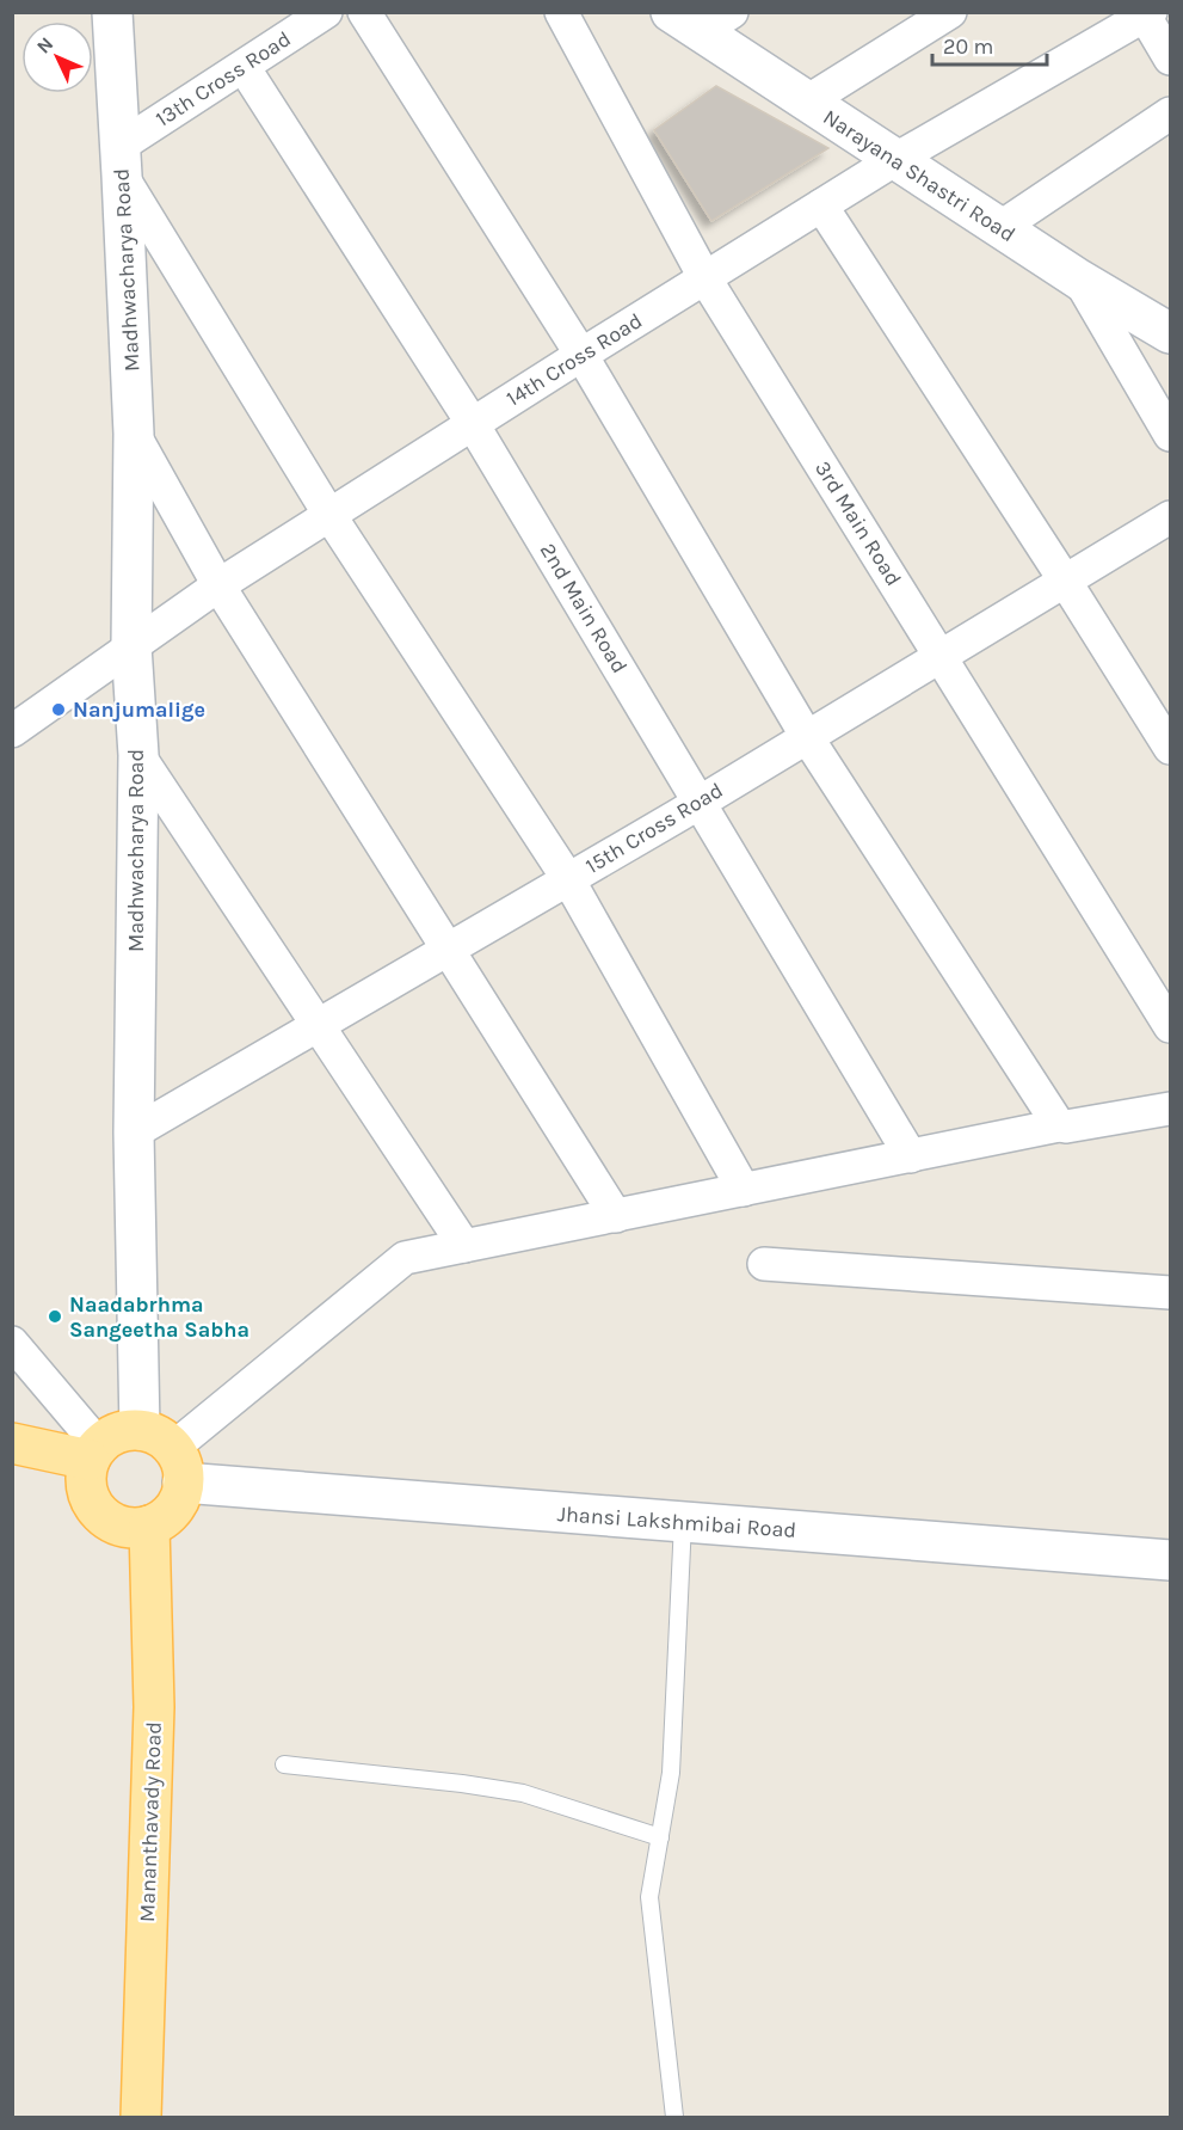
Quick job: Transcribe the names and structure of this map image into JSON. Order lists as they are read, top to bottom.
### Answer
{
  "streets": {
    "main road": ["Mananthavady Road"],
    "street": [
      "13th Cross Road",
      "Narayana Shastri Road",
      "Madhwacharya Road",
      "14th Cross Road",
      "3rd Main Road",
      "2nd Main Road",
      "15th Cross Road",
      "Jhansi Lakshmibai Road"
    ]
  },
  "crossings": [
    ["13th Cross Road", "Madhwacharya Road"],
    ["13th Cross Road", "2nd Main Road"],
    ["Narayana Shastri Road", "14th Cross Road"],
    ["Madhwacharya Road", "14th Cross Road"],
    ["Madhwacharya Road", "15th Cross Road"],
    ["Madhwacharya Road", "Jhansi Lakshmibai Road"],
    ["Madhwacharya Road", "Mananthavady Road"],
    ["14th Cross Road", "3rd Main Road"],
    ["14th Cross Road", "2nd Main Road"],
    ["3rd Main Road", "15th Cross Road"],
    ["2nd Main Road", "15th Cross Road"],
    ["Jhansi Lakshmibai Road", "Mananthavady Road"]
  ],
  "places": ["Nanjumalige", "Naadabrhma Sangeetha Sabha"],
  "scale_bar": "20 m",
  "north": "top left"
}
